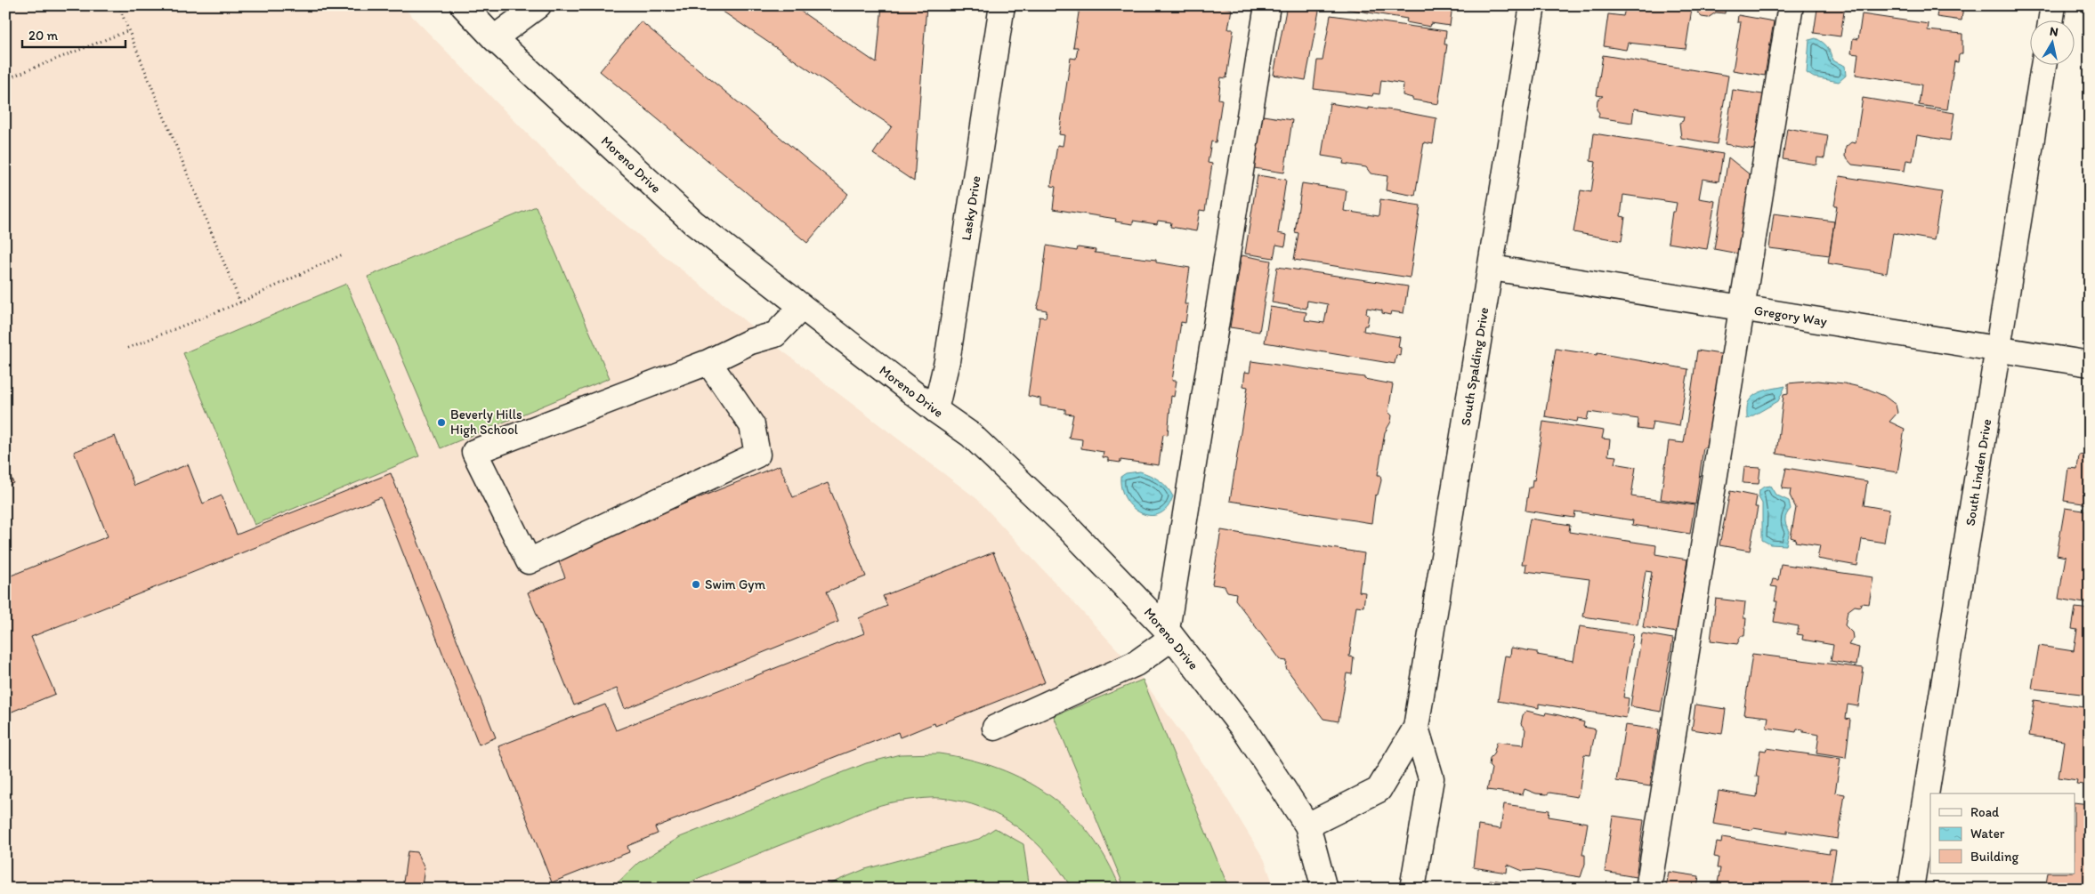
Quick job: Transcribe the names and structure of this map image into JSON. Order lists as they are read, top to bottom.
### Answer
{
  "streets": {
    "street": [
      "Moreno Drive",
      "Lasky Drive",
      "Gregory Way",
      "South Spalding Drive",
      "South Linden Drive"
    ]
  },
  "crossings": [
    ["Moreno Drive", "Lasky Drive"],
    ["Moreno Drive", "South Spalding Drive"],
    ["Gregory Way", "South Spalding Drive"],
    ["Gregory Way", "South Linden Drive"]
  ],
  "places": ["Beverly Hills High School", "Swim Gym"],
  "legend": ["Road", "Water", "Building"],
  "scale_bar": "20 m",
  "north": "top"
}
